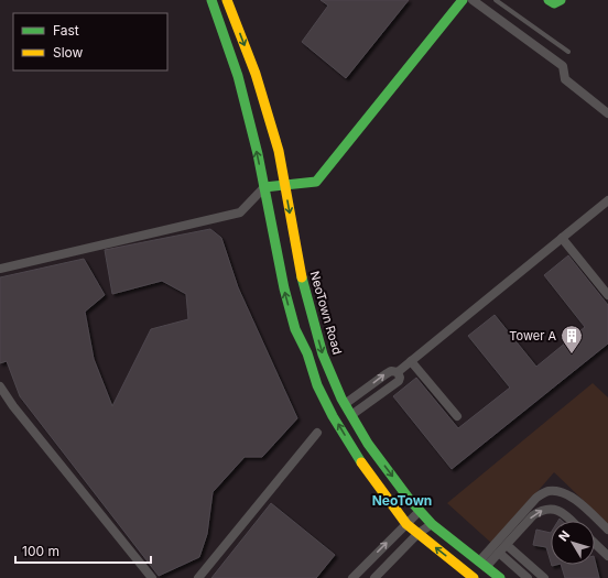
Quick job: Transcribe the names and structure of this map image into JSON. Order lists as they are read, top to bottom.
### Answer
{
  "streets": {
    "street": ["NeoTown Road"]
  },
  "districts": ["NeoTown"],
  "places": {
    "building": ["Tower A"]
  },
  "legend": ["Fast", "Slow"],
  "scale_bar": "100 m",
  "north": "top left"
}
